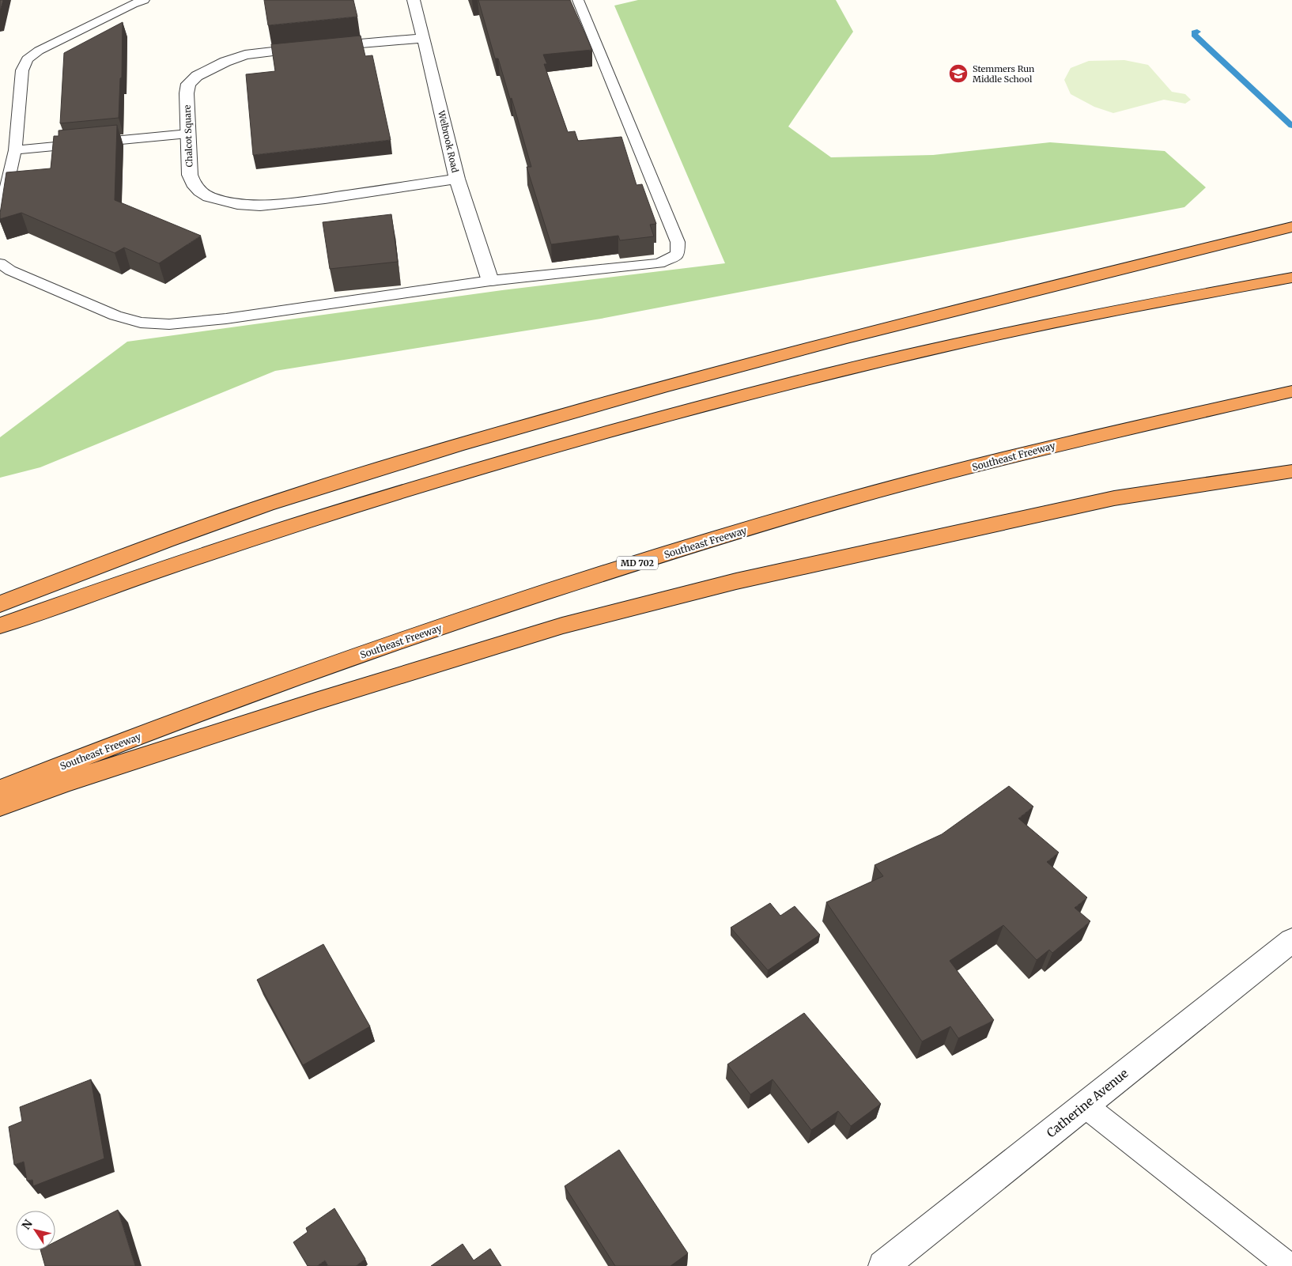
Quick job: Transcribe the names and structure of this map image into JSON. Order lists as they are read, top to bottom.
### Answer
{
  "streets": {
    "highway": ["Southeast Freeway", "MD 702"],
    "street": ["Chalcot Square", "Welbrook Road", "Catherine Avenue"]
  },
  "crossings": [
    ["Chalcot Square", "Welbrook Road"]
  ],
  "places": {
    "school or university": ["Stemmers Run Middle School"]
  },
  "north": "top left"
}
